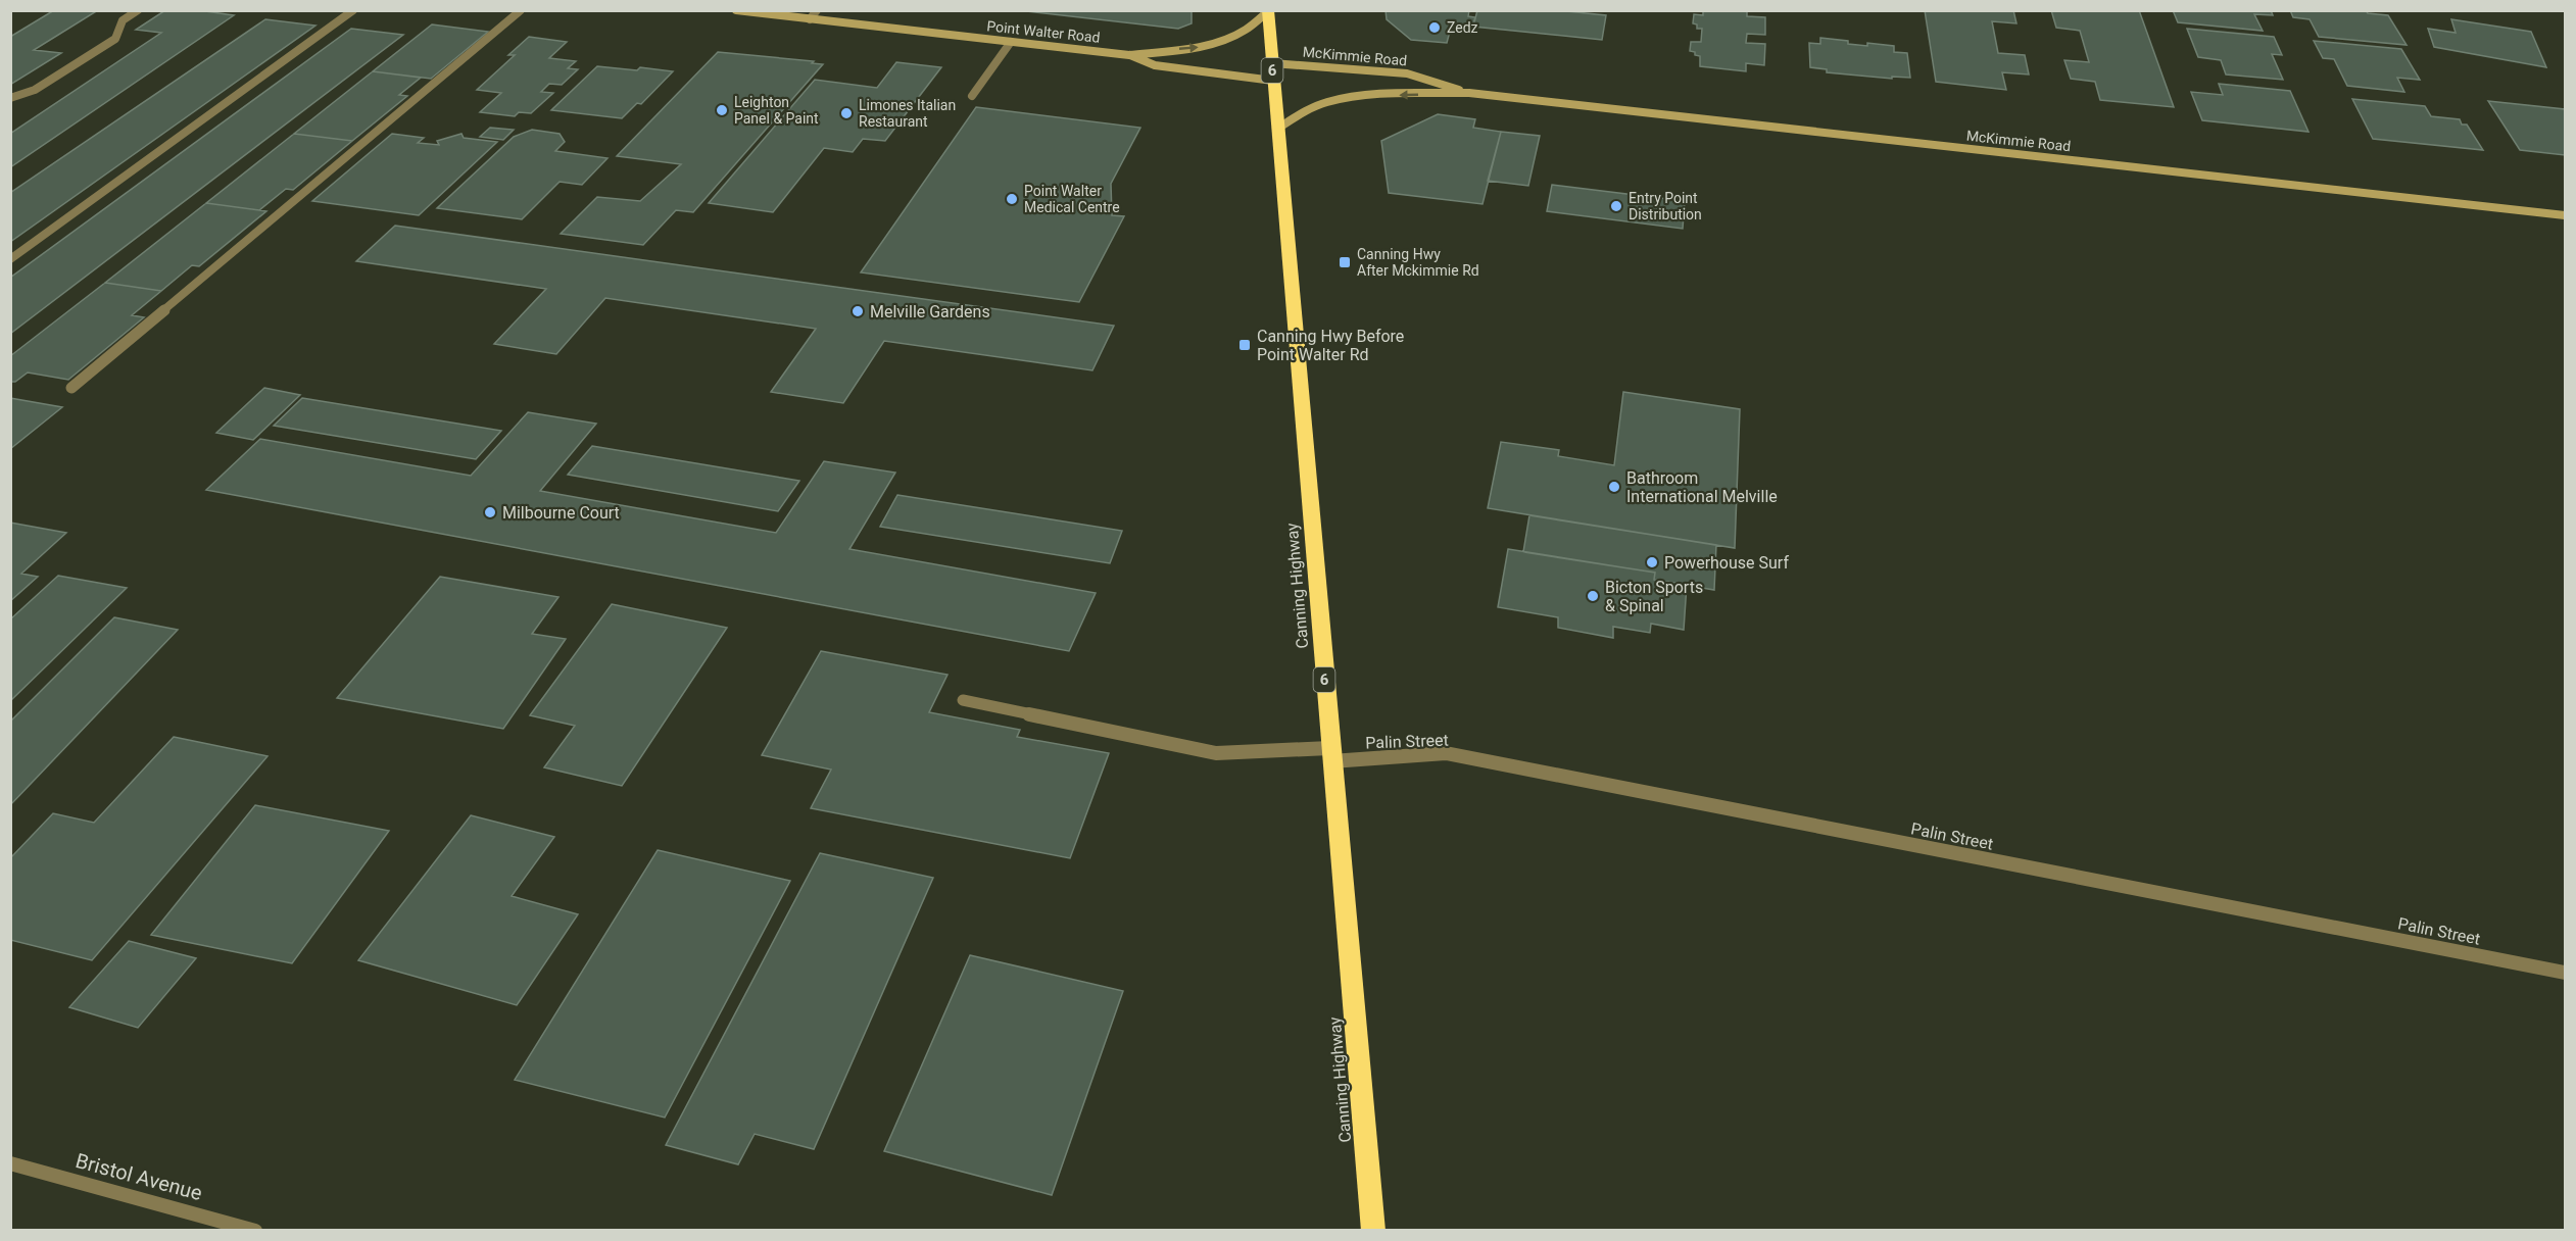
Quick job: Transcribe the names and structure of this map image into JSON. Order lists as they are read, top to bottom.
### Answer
{
  "streets": {
    "highway": ["6", "Canning Highway"],
    "main road": ["Point Walter Road", "McKimmie Road"],
    "street": ["Palin Street", "Bristol Avenue"]
  },
  "crossings": [
    ["Point Walter Road", "Canning Highway"],
    ["McKimmie Road", "Canning Highway"],
    ["Canning Highway", "Palin Street"]
  ],
  "places": {
    "other": [
      "Zedz",
      "Leighton Panel & Paint",
      "Limones Italian Restaurant",
      "Point Walter Medical Centre",
      "Entry Point Distribution",
      "Melville Gardens",
      "Bathroom International Melville",
      "Milbourne Court",
      "Powerhouse Surf",
      "Bicton Sports & Spinal"
    ],
    "transit": ["Canning Hwy After Mckimmie Rd", "Canning Hwy Before Point Walter Rd"]
  }
}
